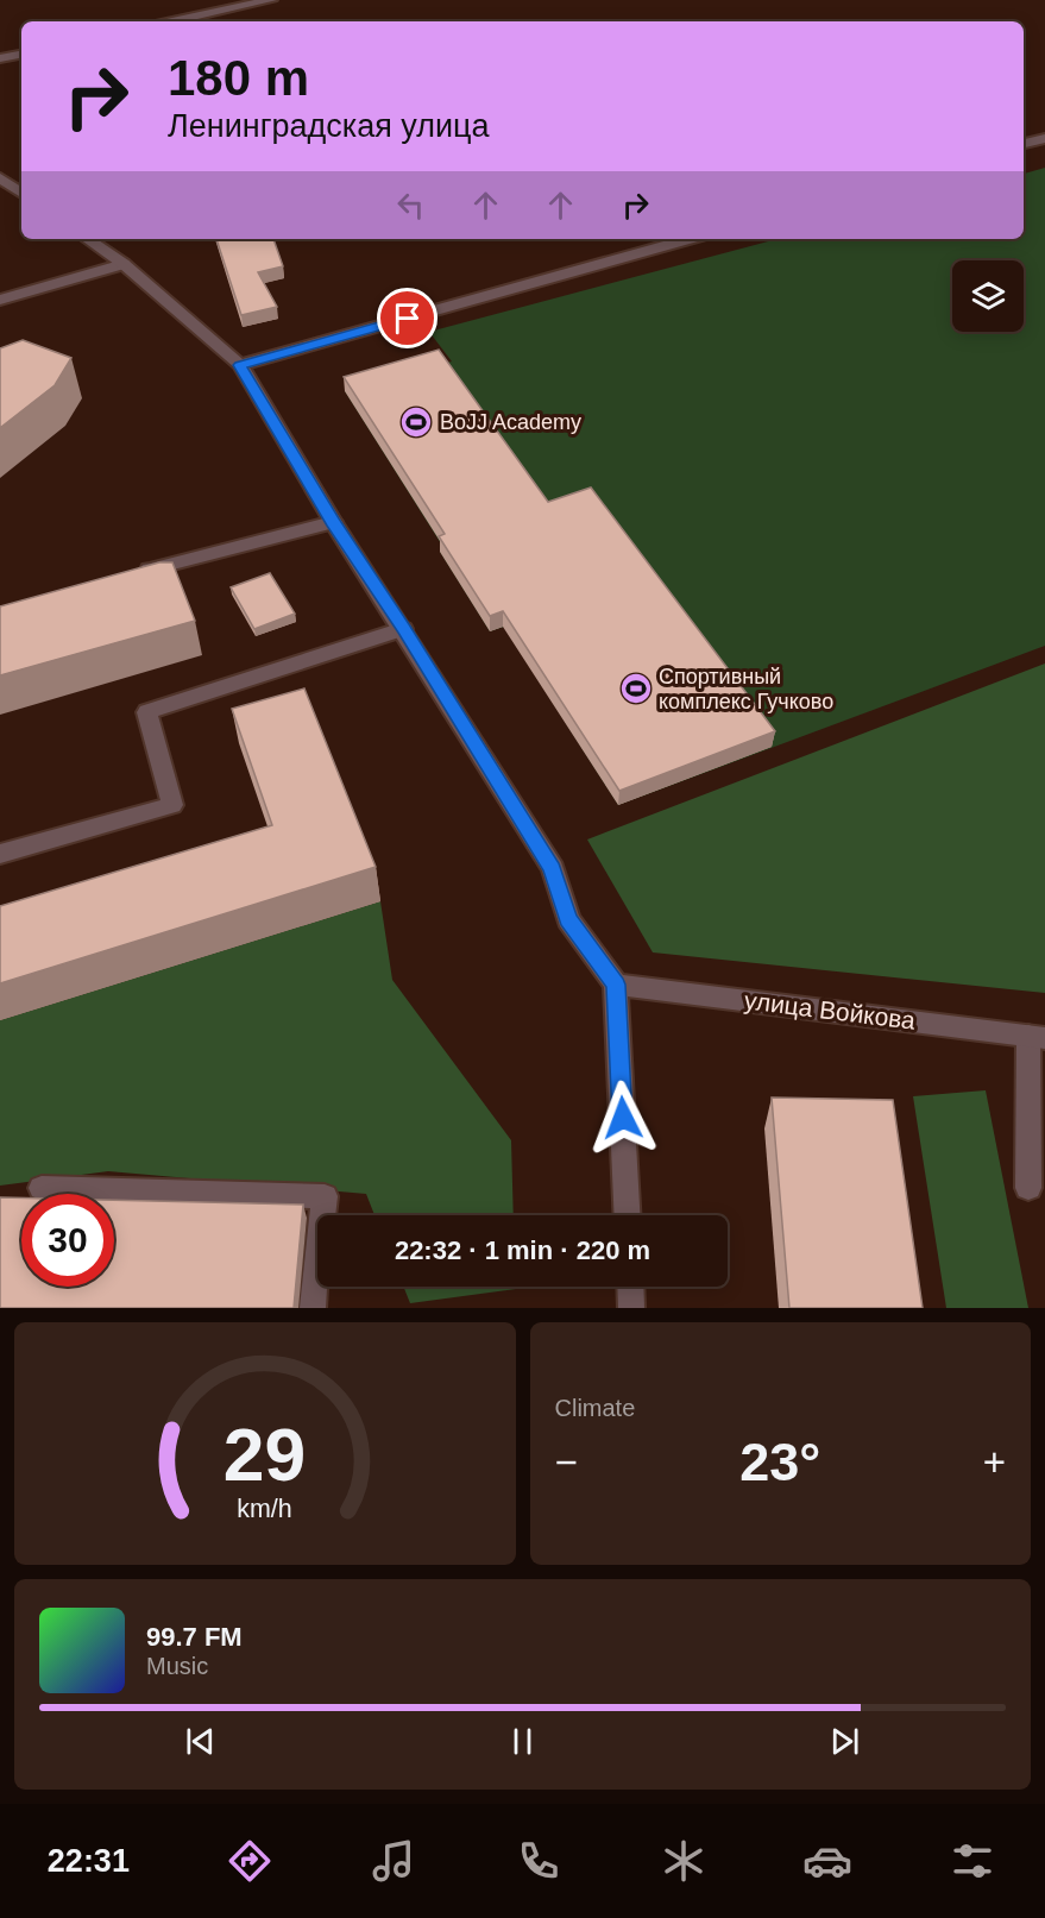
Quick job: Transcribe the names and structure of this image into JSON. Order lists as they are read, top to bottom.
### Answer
{
  "streets": {
    "street": ["улица Войкова"]
  },
  "places": {
    "sports": ["BoJJ Academy", "Спортивный комплекс Гучково"]
  },
  "page": {
    "turn": ["180 m", "Ленинградская улица"],
    "limit": "30",
    "trip": "22:32 · 1 min · 220 m",
    "tile": "Climate",
    "heat": ["−", "23°", "+"],
    "song": ["99.7 FM", "Music"],
    "tabs": "22:31",
    "gauge": ["29", "km/h"]
  }
}
